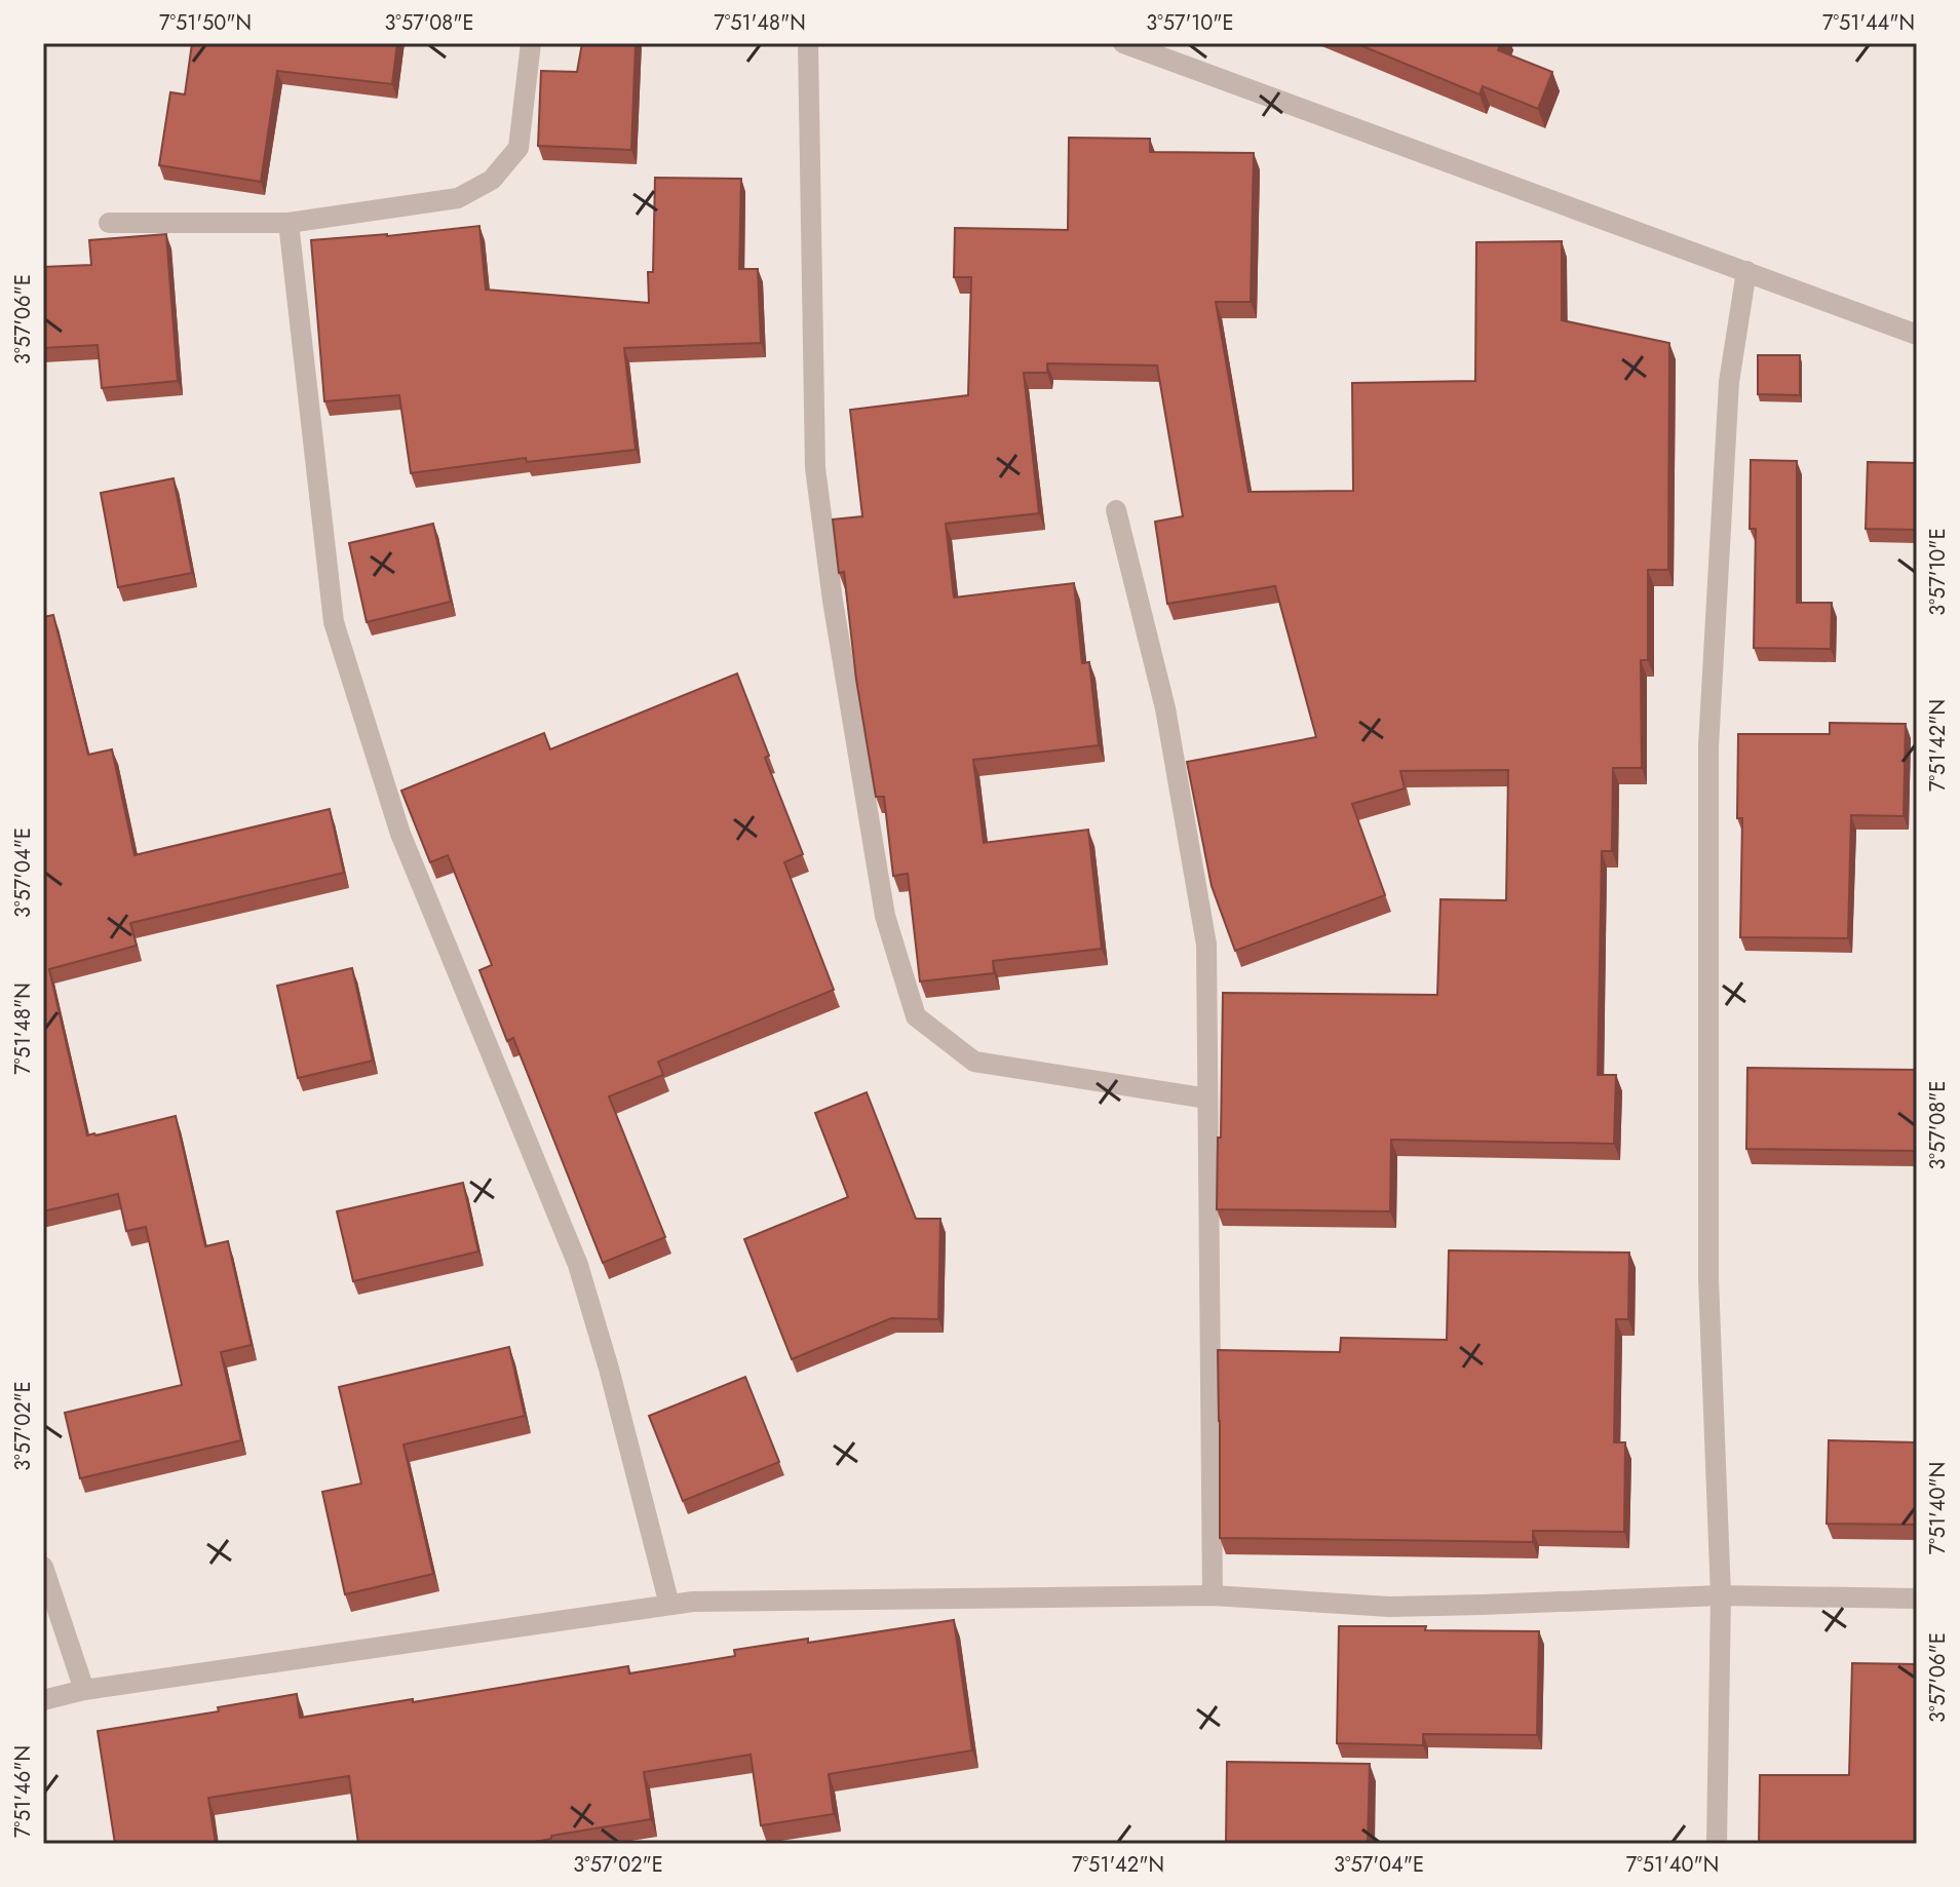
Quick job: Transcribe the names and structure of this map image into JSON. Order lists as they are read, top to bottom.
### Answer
{
  "coordinates": [
    "7°51'50\"N",
    "3°57'08\"E",
    "7°51'48\"N",
    "3°57'10\"E",
    "7°51'44\"N",
    "3°57'06\"E",
    "7°51'42\"N",
    "3°57'04\"E",
    "3°57'02\"E",
    "7°51'40\"N",
    "7°51'46\"N"
  ]
}
